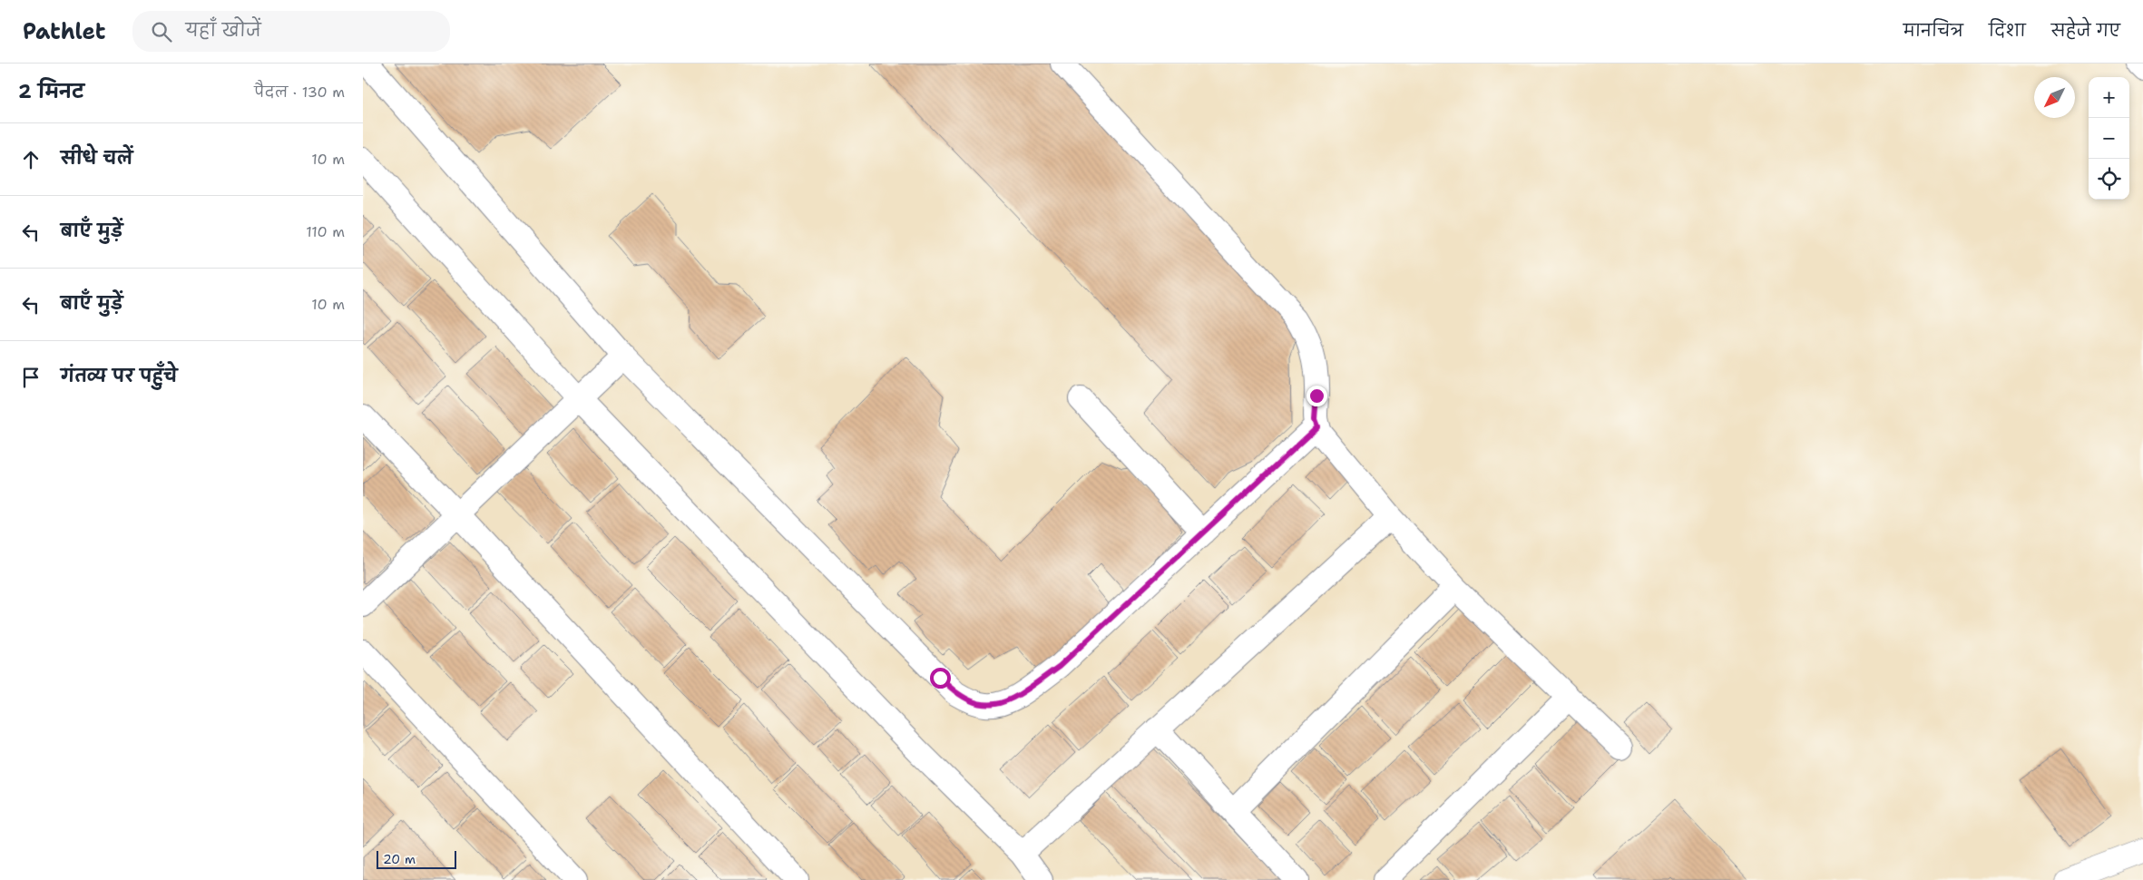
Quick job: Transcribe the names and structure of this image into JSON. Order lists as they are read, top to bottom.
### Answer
{
  "scale_bar": "20 m",
  "north": "bottom left",
  "page": {
    "header": "Pathlet",
    "search": "यहाँ खोजें",
    "nav": ["मानचित्र", "दिशा", "सहेजे गए"],
    "heading": ["2 मिनट", "पैदल · 130 m"],
    "map_buttons": ["+", "−"],
    "list": [
      ["सीधे चलें", "10 m"],
      ["बाएँ मुड़ें", "110 m"],
      ["बाएँ मुड़ें", "10 m"],
      "गंतव्य पर पहुँचे"
    ],
    "scale": "20 m"
  }
}
